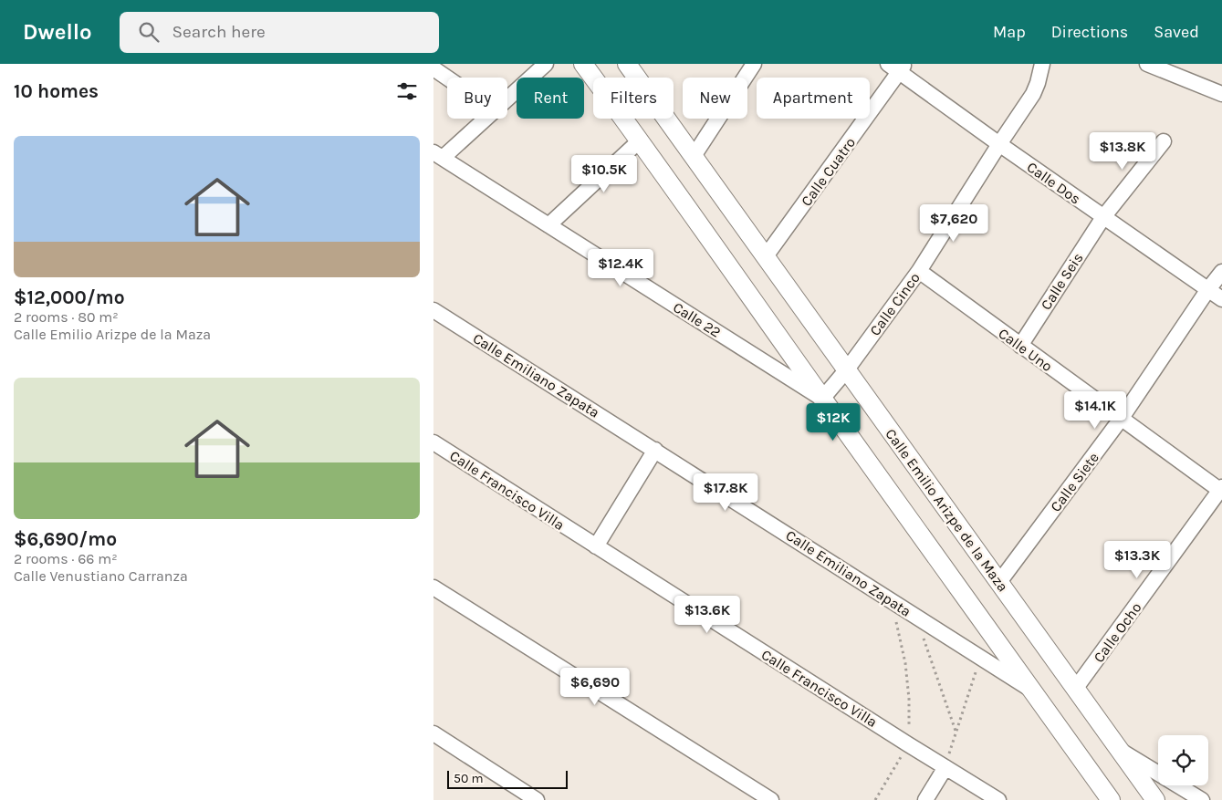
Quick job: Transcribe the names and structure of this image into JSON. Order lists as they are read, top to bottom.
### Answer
{
  "streets": {
    "street": [
      "Calle Cuatro",
      "Calle Dos",
      "Calle Seis",
      "Calle Cinco",
      "Calle 22",
      "Calle Uno",
      "Calle Emiliano Zapata",
      "Calle Siete",
      "Calle Francisco Villa",
      "Calle Emilio Arizpe de la Maza",
      "Calle Ocho"
    ]
  },
  "crossings": [
    ["Calle Cuatro", "Calle Dos"],
    ["Calle Cuatro", "Calle Emilio Arizpe de la Maza"],
    ["Calle Dos", "Calle Seis"],
    ["Calle Dos", "Calle Cinco"],
    ["Calle Dos", "Calle Siete"],
    ["Calle Seis", "Calle Uno"],
    ["Calle Cinco", "Calle 22"],
    ["Calle Cinco", "Calle Uno"],
    ["Calle Cinco", "Calle Emilio Arizpe de la Maza"],
    ["Calle Uno", "Calle Siete"],
    ["Calle Uno", "Calle Ocho"],
    ["Calle Siete", "Calle Emilio Arizpe de la Maza"],
    ["Calle Emilio Arizpe de la Maza", "Calle Ocho"]
  ],
  "scale_bar": "50 m",
  "page": {
    "header": "Dwello",
    "search": "Search here",
    "nav": ["Map", "Directions", "Saved"],
    "heading": "10 homes",
    "chip": [
      "Buy",
      "Rent",
      "Filters",
      "New",
      "Apartment"
    ],
    "list": [
      {
        "name": "$12,000/mo",
        "note": "2 rooms · 80 m² · Calle Emilio Arizpe de la Maza"
      },
      {
        "name": "$6,690/mo",
        "note": "2 rooms · 66 m² · Calle Venustiano Carranza"
      }
    ],
    "price": [
      "$13.8K",
      "$10.5K",
      "$7,620",
      "$12.4K",
      "$14.1K",
      "$12K",
      "$17.8K",
      "$13.3K",
      "$13.6K",
      "$6,690"
    ],
    "scale": "50 m"
  }
}
